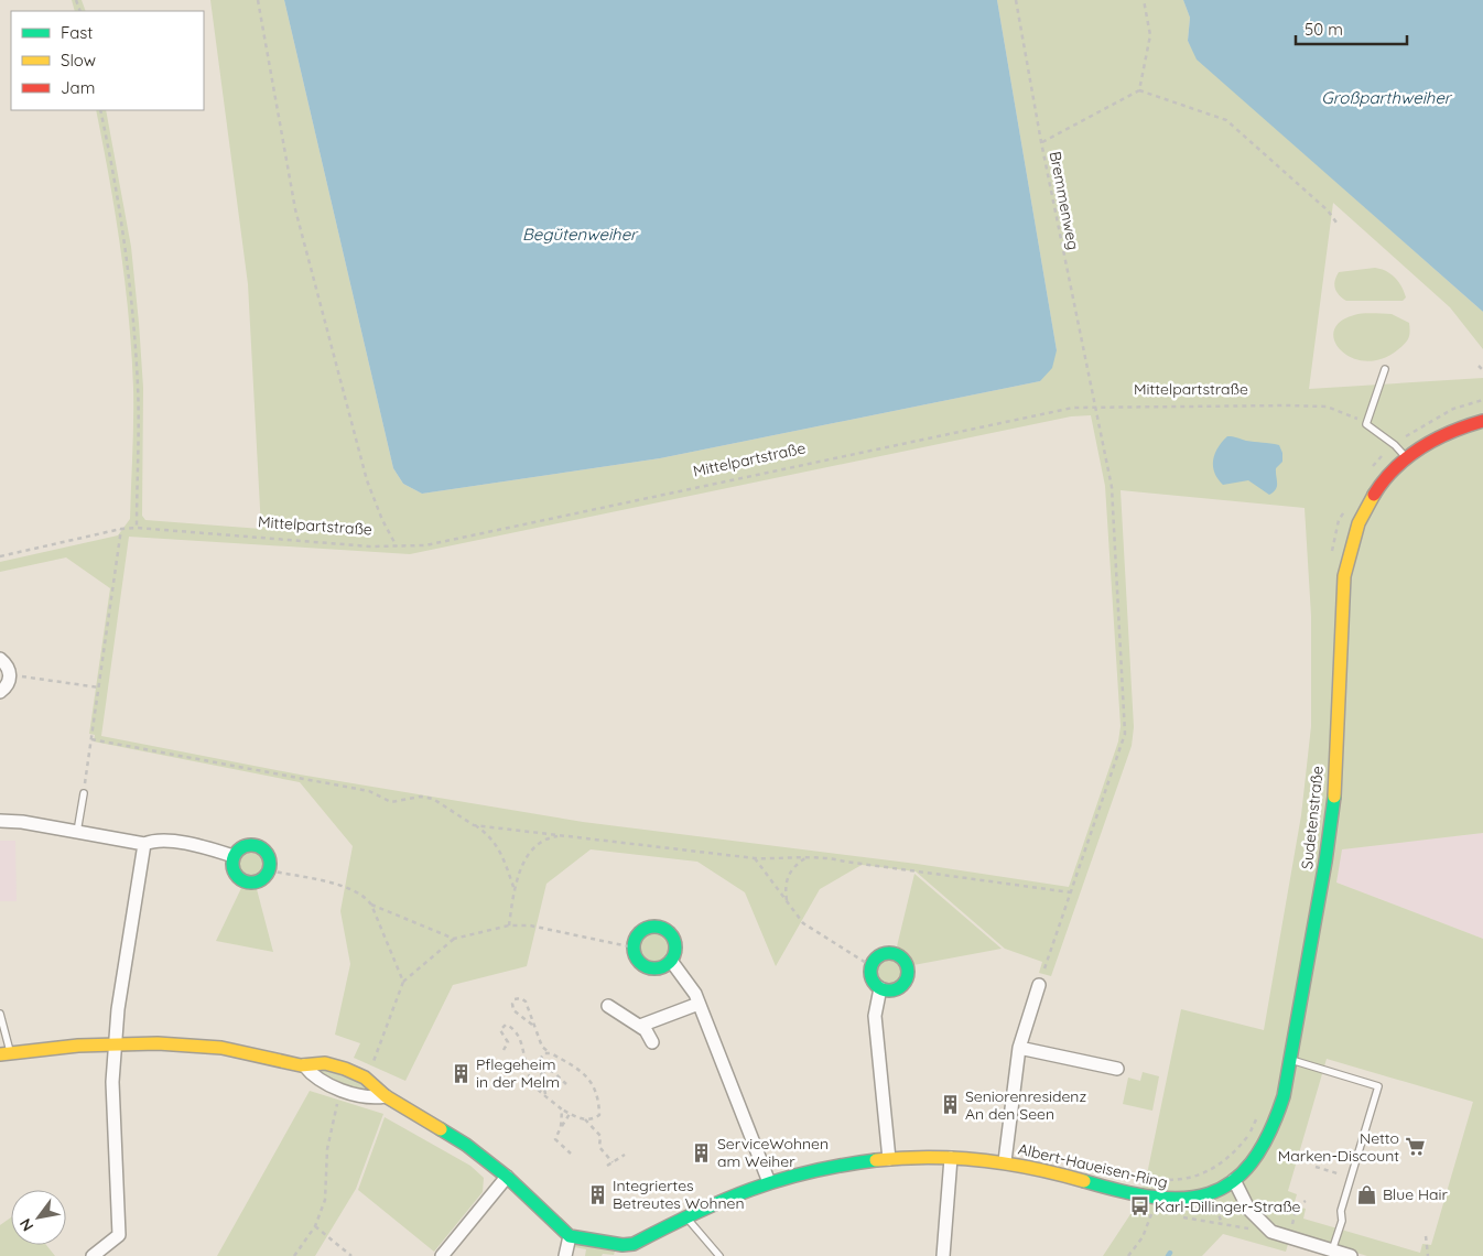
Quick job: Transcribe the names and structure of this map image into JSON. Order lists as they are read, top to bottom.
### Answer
{
  "streets": {
    "street": ["Sudetenstraße", "Albert-Haueisen-Ring"],
    "path": ["Bremmenweg", "Mittelpartstraße"]
  },
  "crossings": [
    ["Bremmenweg", "Mittelpartstraße"],
    ["Bremmenweg", "Albert-Haueisen-Ring"],
    ["Sudetenstraße", "Albert-Haueisen-Ring"]
  ],
  "water": ["Großparthweiher", "Begütenweiher"],
  "places": {
    "building": [
      "Pflegeheim in der Melm",
      "Seniorenresidenz An den Seen",
      "ServiceWohnen am Weiher",
      "Integriertes Betreutes Wohnen"
    ],
    "supermarket": ["Netto Marken-Discount"],
    "shop": ["Blue Hair"],
    "bus stop": ["Karl-Dillinger-Straße"]
  },
  "legend": ["Fast", "Slow", "Jam"],
  "scale_bar": "50 m",
  "north": "bottom left"
}
